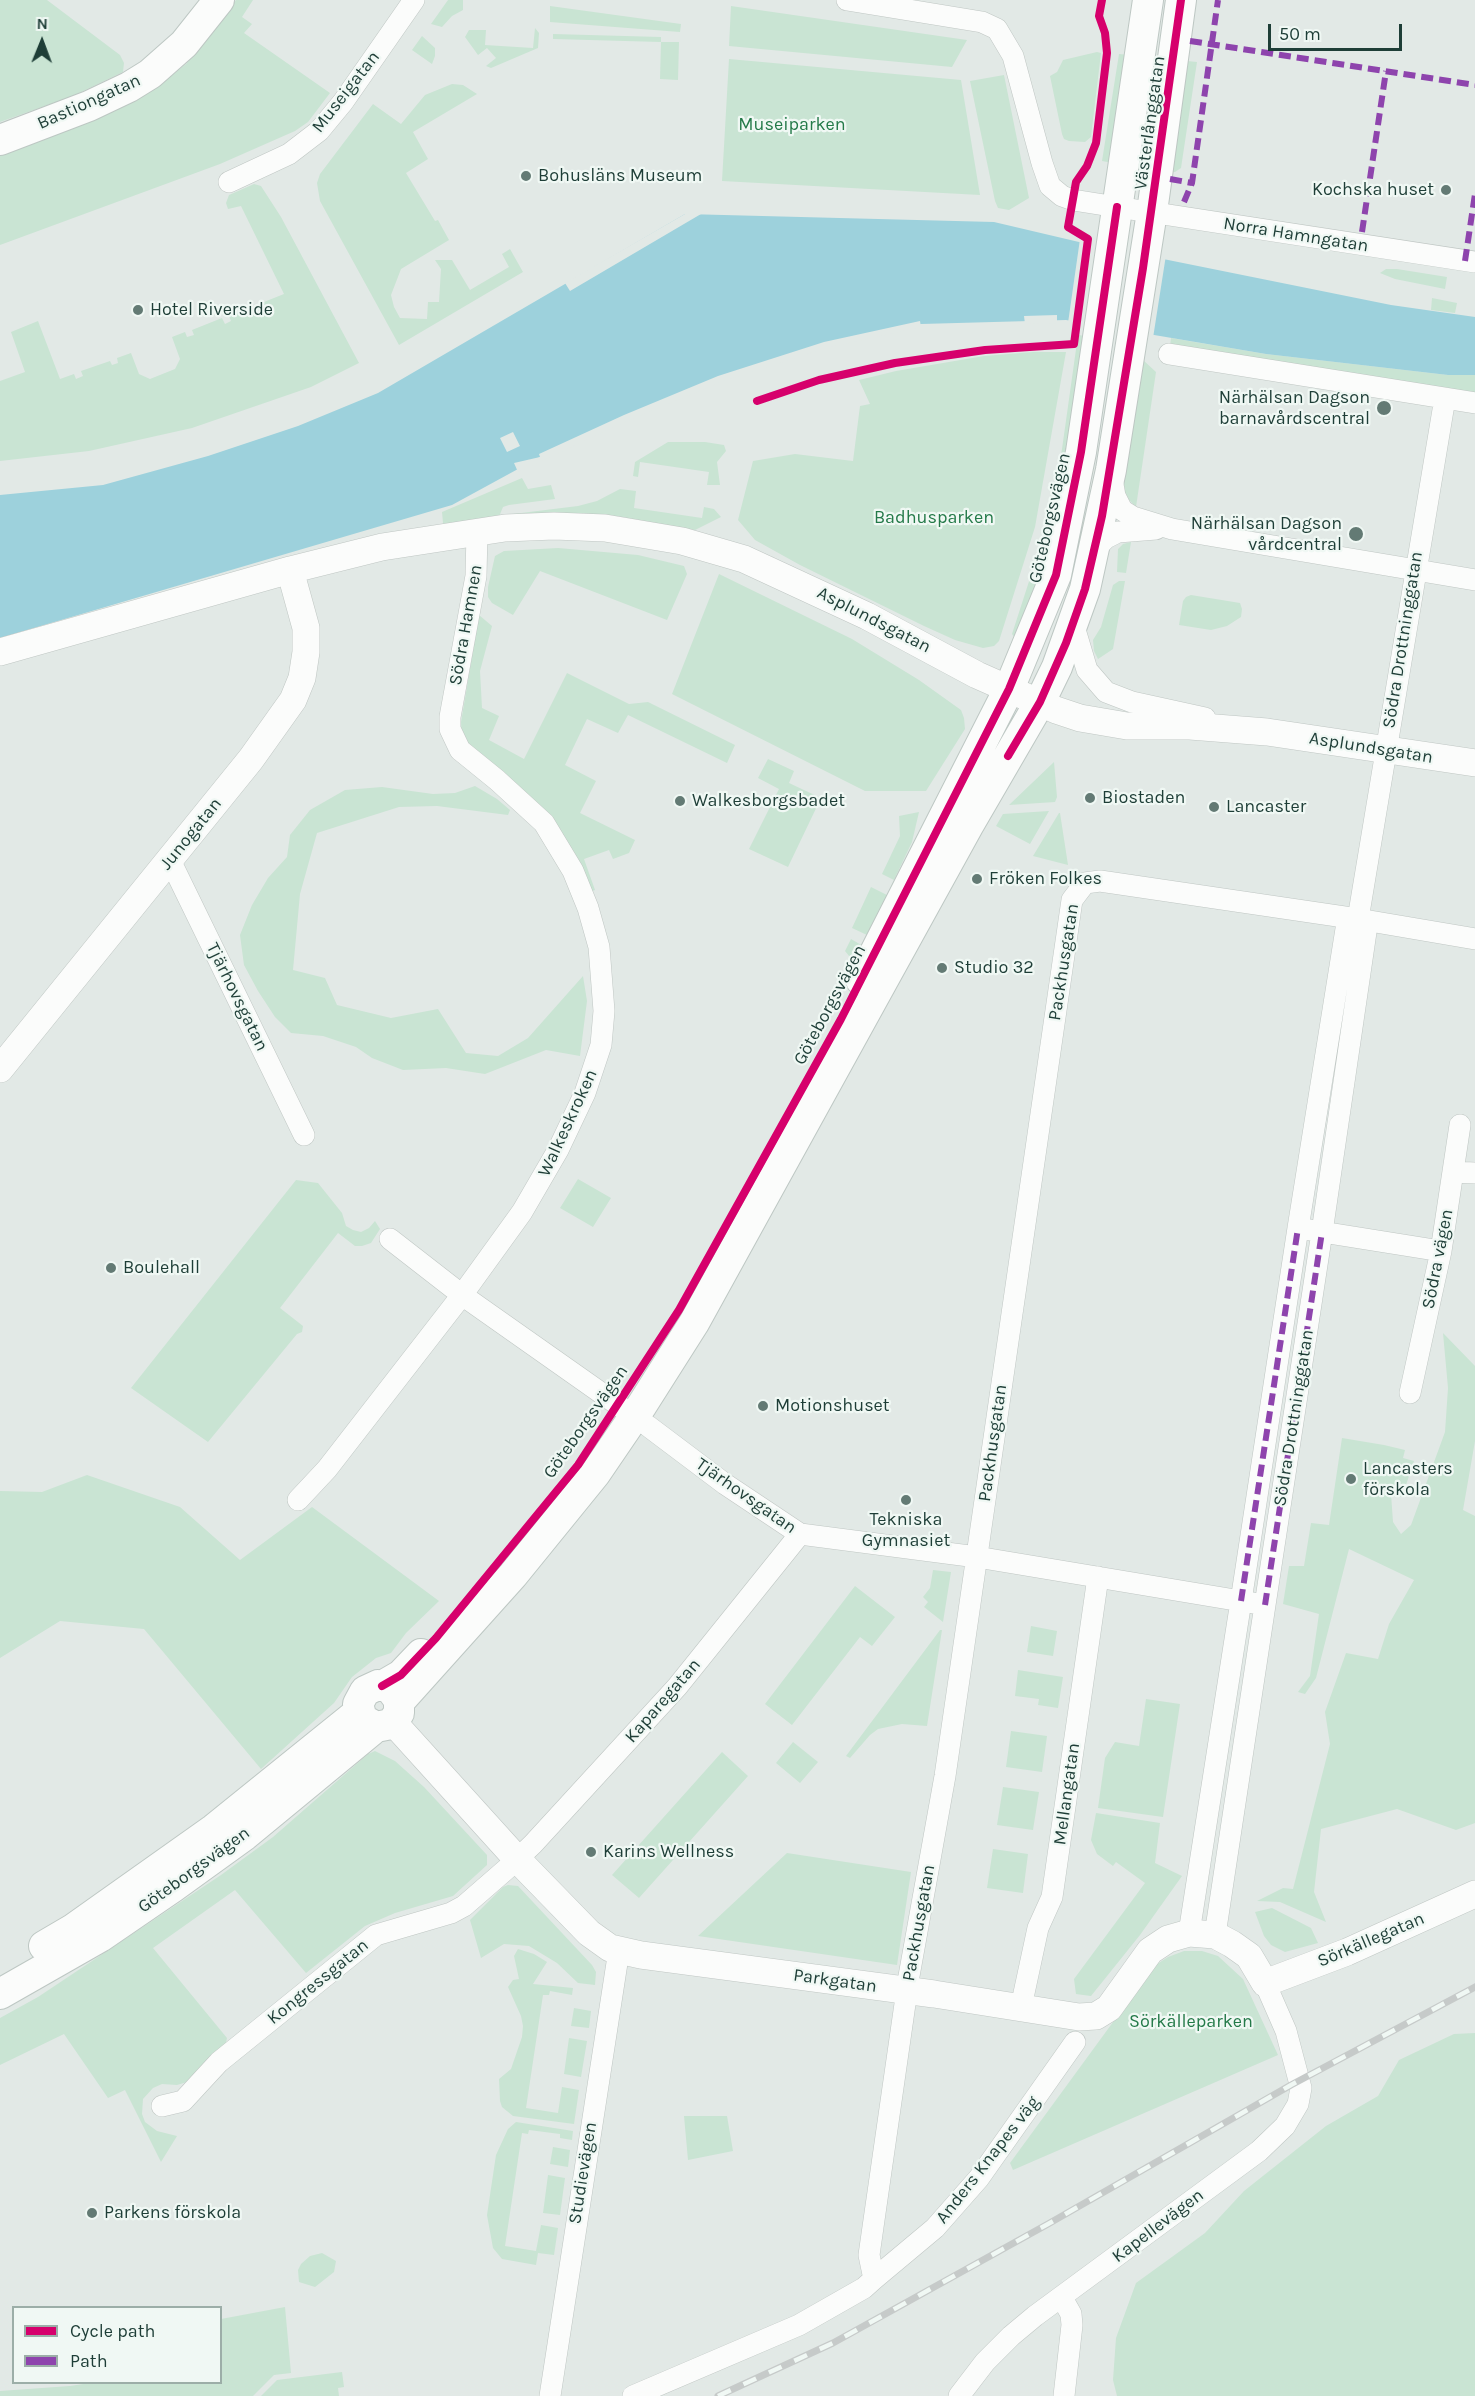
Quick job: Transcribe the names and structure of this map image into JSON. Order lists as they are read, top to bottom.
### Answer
{
  "streets": {
    "main road": ["Bastiongatan", "Västerlånggatan", "Göteborgsvägen"],
    "street": [
      "Museigatan",
      "Norra Hamngatan",
      "Asplundsgatan",
      "Södra Hamnen",
      "Södra Drottninggatan",
      "Junogatan",
      "Packhusgatan",
      "Tjärhovsgatan",
      "Walkeskroken",
      "Södra vägen",
      "Kaparegatan",
      "Mellangatan",
      "Sörkällegatan",
      "Parkgatan",
      "Kongressgatan",
      "Anders Knapes väg",
      "Studievägen",
      "Kapellevägen"
    ]
  },
  "crossings": [
    ["Västerlånggatan", "Norra Hamngatan"],
    ["Västerlånggatan", "Göteborgsvägen"],
    ["Göteborgsvägen", "Asplundsgatan"],
    ["Göteborgsvägen", "Tjärhovsgatan"],
    ["Göteborgsvägen", "Parkgatan"],
    ["Asplundsgatan", "Södra Hamnen"],
    ["Asplundsgatan", "Södra Drottninggatan"],
    ["Asplundsgatan", "Junogatan"],
    ["Södra Hamnen", "Walkeskroken"],
    ["Södra Drottninggatan", "Packhusgatan"],
    ["Södra Drottninggatan", "Tjärhovsgatan"],
    ["Södra Drottninggatan", "Parkgatan"],
    ["Junogatan", "Tjärhovsgatan"],
    ["Packhusgatan", "Tjärhovsgatan"],
    ["Packhusgatan", "Parkgatan"],
    ["Packhusgatan", "Anders Knapes väg"],
    ["Tjärhovsgatan", "Walkeskroken"],
    ["Tjärhovsgatan", "Kaparegatan"],
    ["Tjärhovsgatan", "Mellangatan"],
    ["Kaparegatan", "Parkgatan"],
    ["Kaparegatan", "Kongressgatan"],
    ["Mellangatan", "Parkgatan"],
    ["Sörkällegatan", "Kapellevägen"],
    ["Parkgatan", "Kongressgatan"],
    ["Parkgatan", "Studievägen"]
  ],
  "parks": ["Museiparken", "Badhusparken", "Sörkälleparken"],
  "places": [
    "Bohusläns Museum",
    "Kochska huset",
    "Hotel Riverside",
    "Närhälsan Dagson barnavårdscentral",
    "Närhälsan Dagson vårdcentral",
    "Biostaden",
    "Walkesborgsbadet",
    "Lancaster",
    "Fröken Folkes",
    "Studio 32",
    "Boulehall",
    "Motionshuset",
    "Lancasters förskola",
    "Tekniska Gymnasiet",
    "Karins Wellness",
    "Parkens förskola"
  ],
  "legend": ["Cycle path", "Path"],
  "scale_bar": "50 m",
  "north": "top"
}
